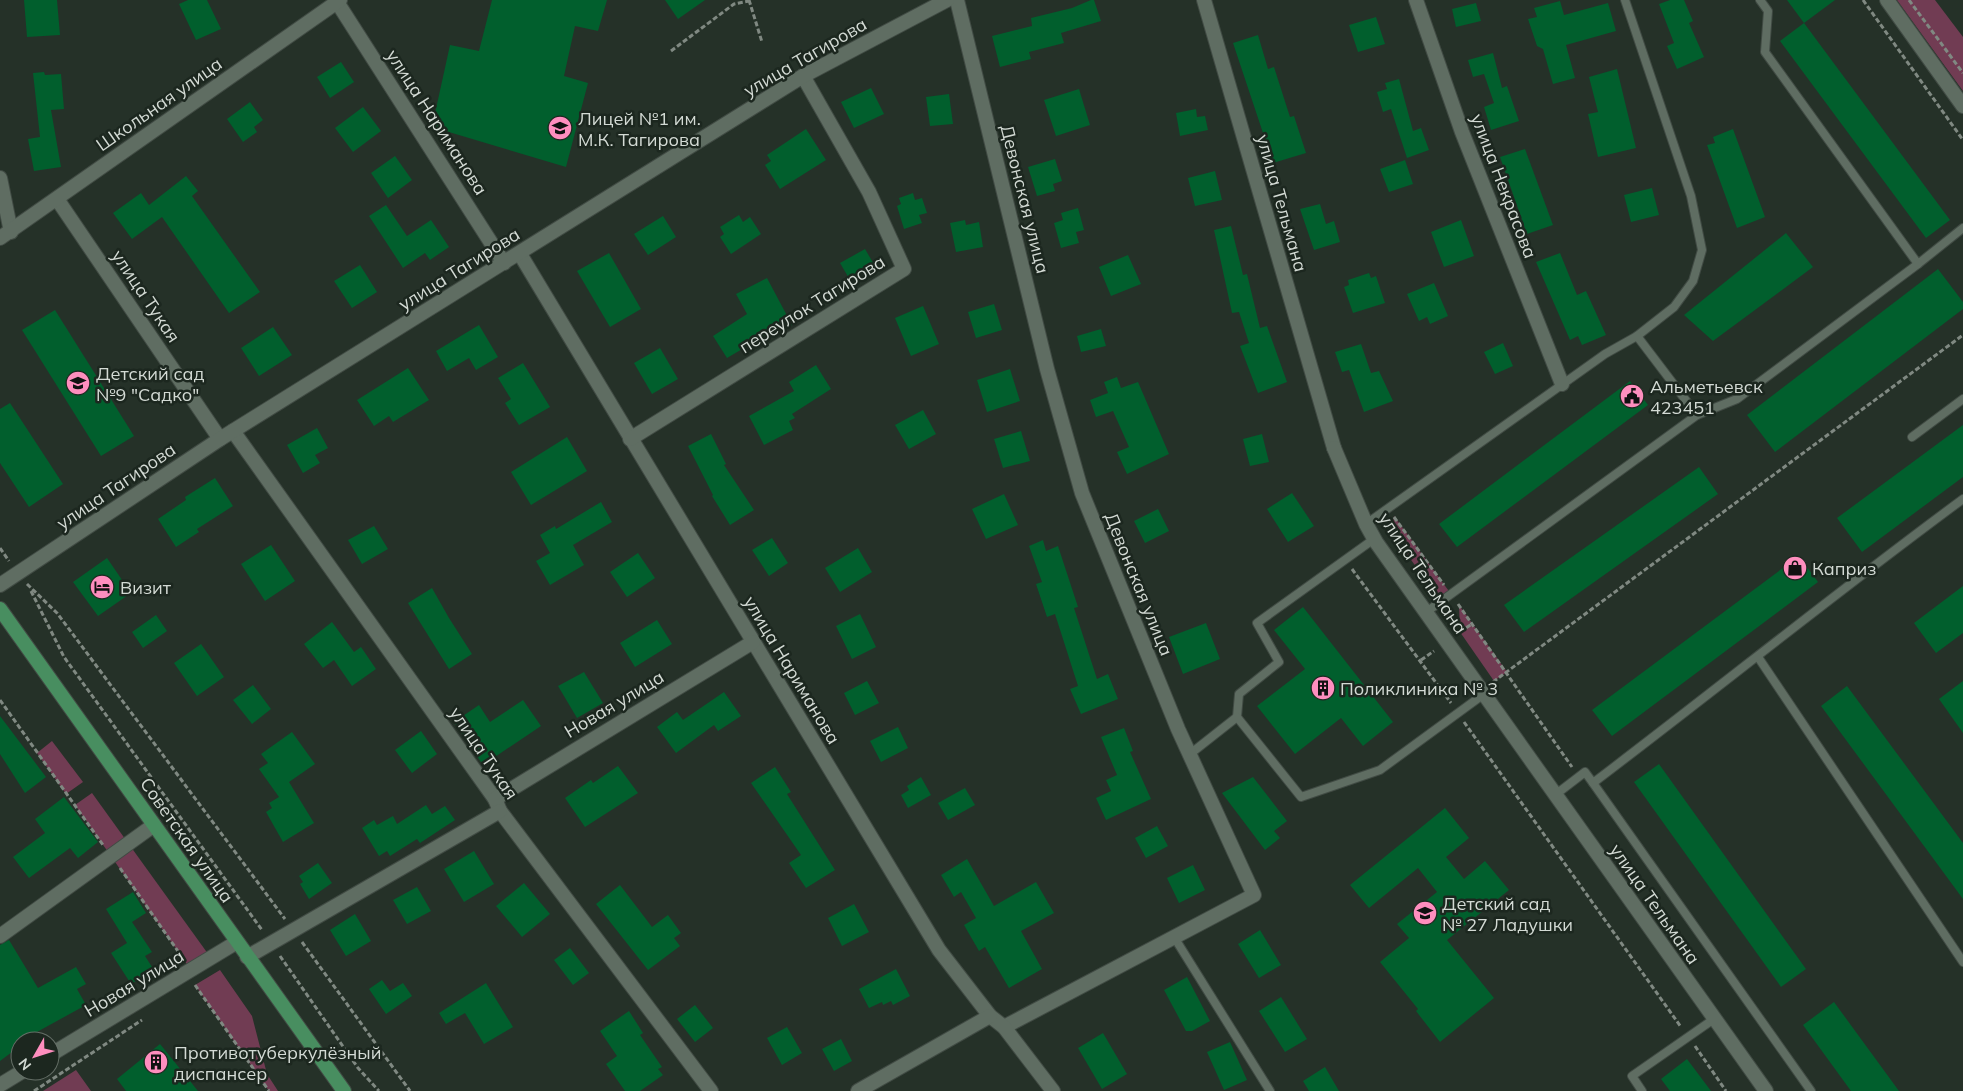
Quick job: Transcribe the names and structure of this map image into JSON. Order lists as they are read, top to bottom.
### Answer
{
  "streets": {
    "main road": ["Советская улица"],
    "street": [
      "улица Тагирова",
      "Школьная улица",
      "улица Нариманова",
      "улица Некрасова",
      "Девонская улица",
      "улица Тельмана",
      "улица Тукая",
      "переулок Тагирова",
      "Новая улица"
    ]
  },
  "crossings": [
    ["улица Тагирова", "улица Нариманова"],
    ["улица Тагирова", "улица Тукая"],
    ["улица Тагирова", "переулок Тагирова"],
    ["Школьная улица", "улица Нариманова"],
    ["Школьная улица", "улица Тукая"],
    ["улица Нариманова", "Девонская улица"],
    ["улица Нариманова", "переулок Тагирова"],
    ["улица Нариманова", "Новая улица"],
    ["улица Тукая", "Новая улица"],
    ["Новая улица", "Советская улица"]
  ],
  "places": {
    "school or university": ["Лицей №1 им. М.К. Тагирова", "Детский сад №9 \"Садко\"", "Детский сад № 27 Ладушки"],
    "public building": ["Альметьевск 423451"],
    "shop": ["Каприз"],
    "hotel": ["Визит"],
    "building": ["Поликлиника № 3", "Противотуберкулёзный диспансер"]
  },
  "north": "bottom left"
}
